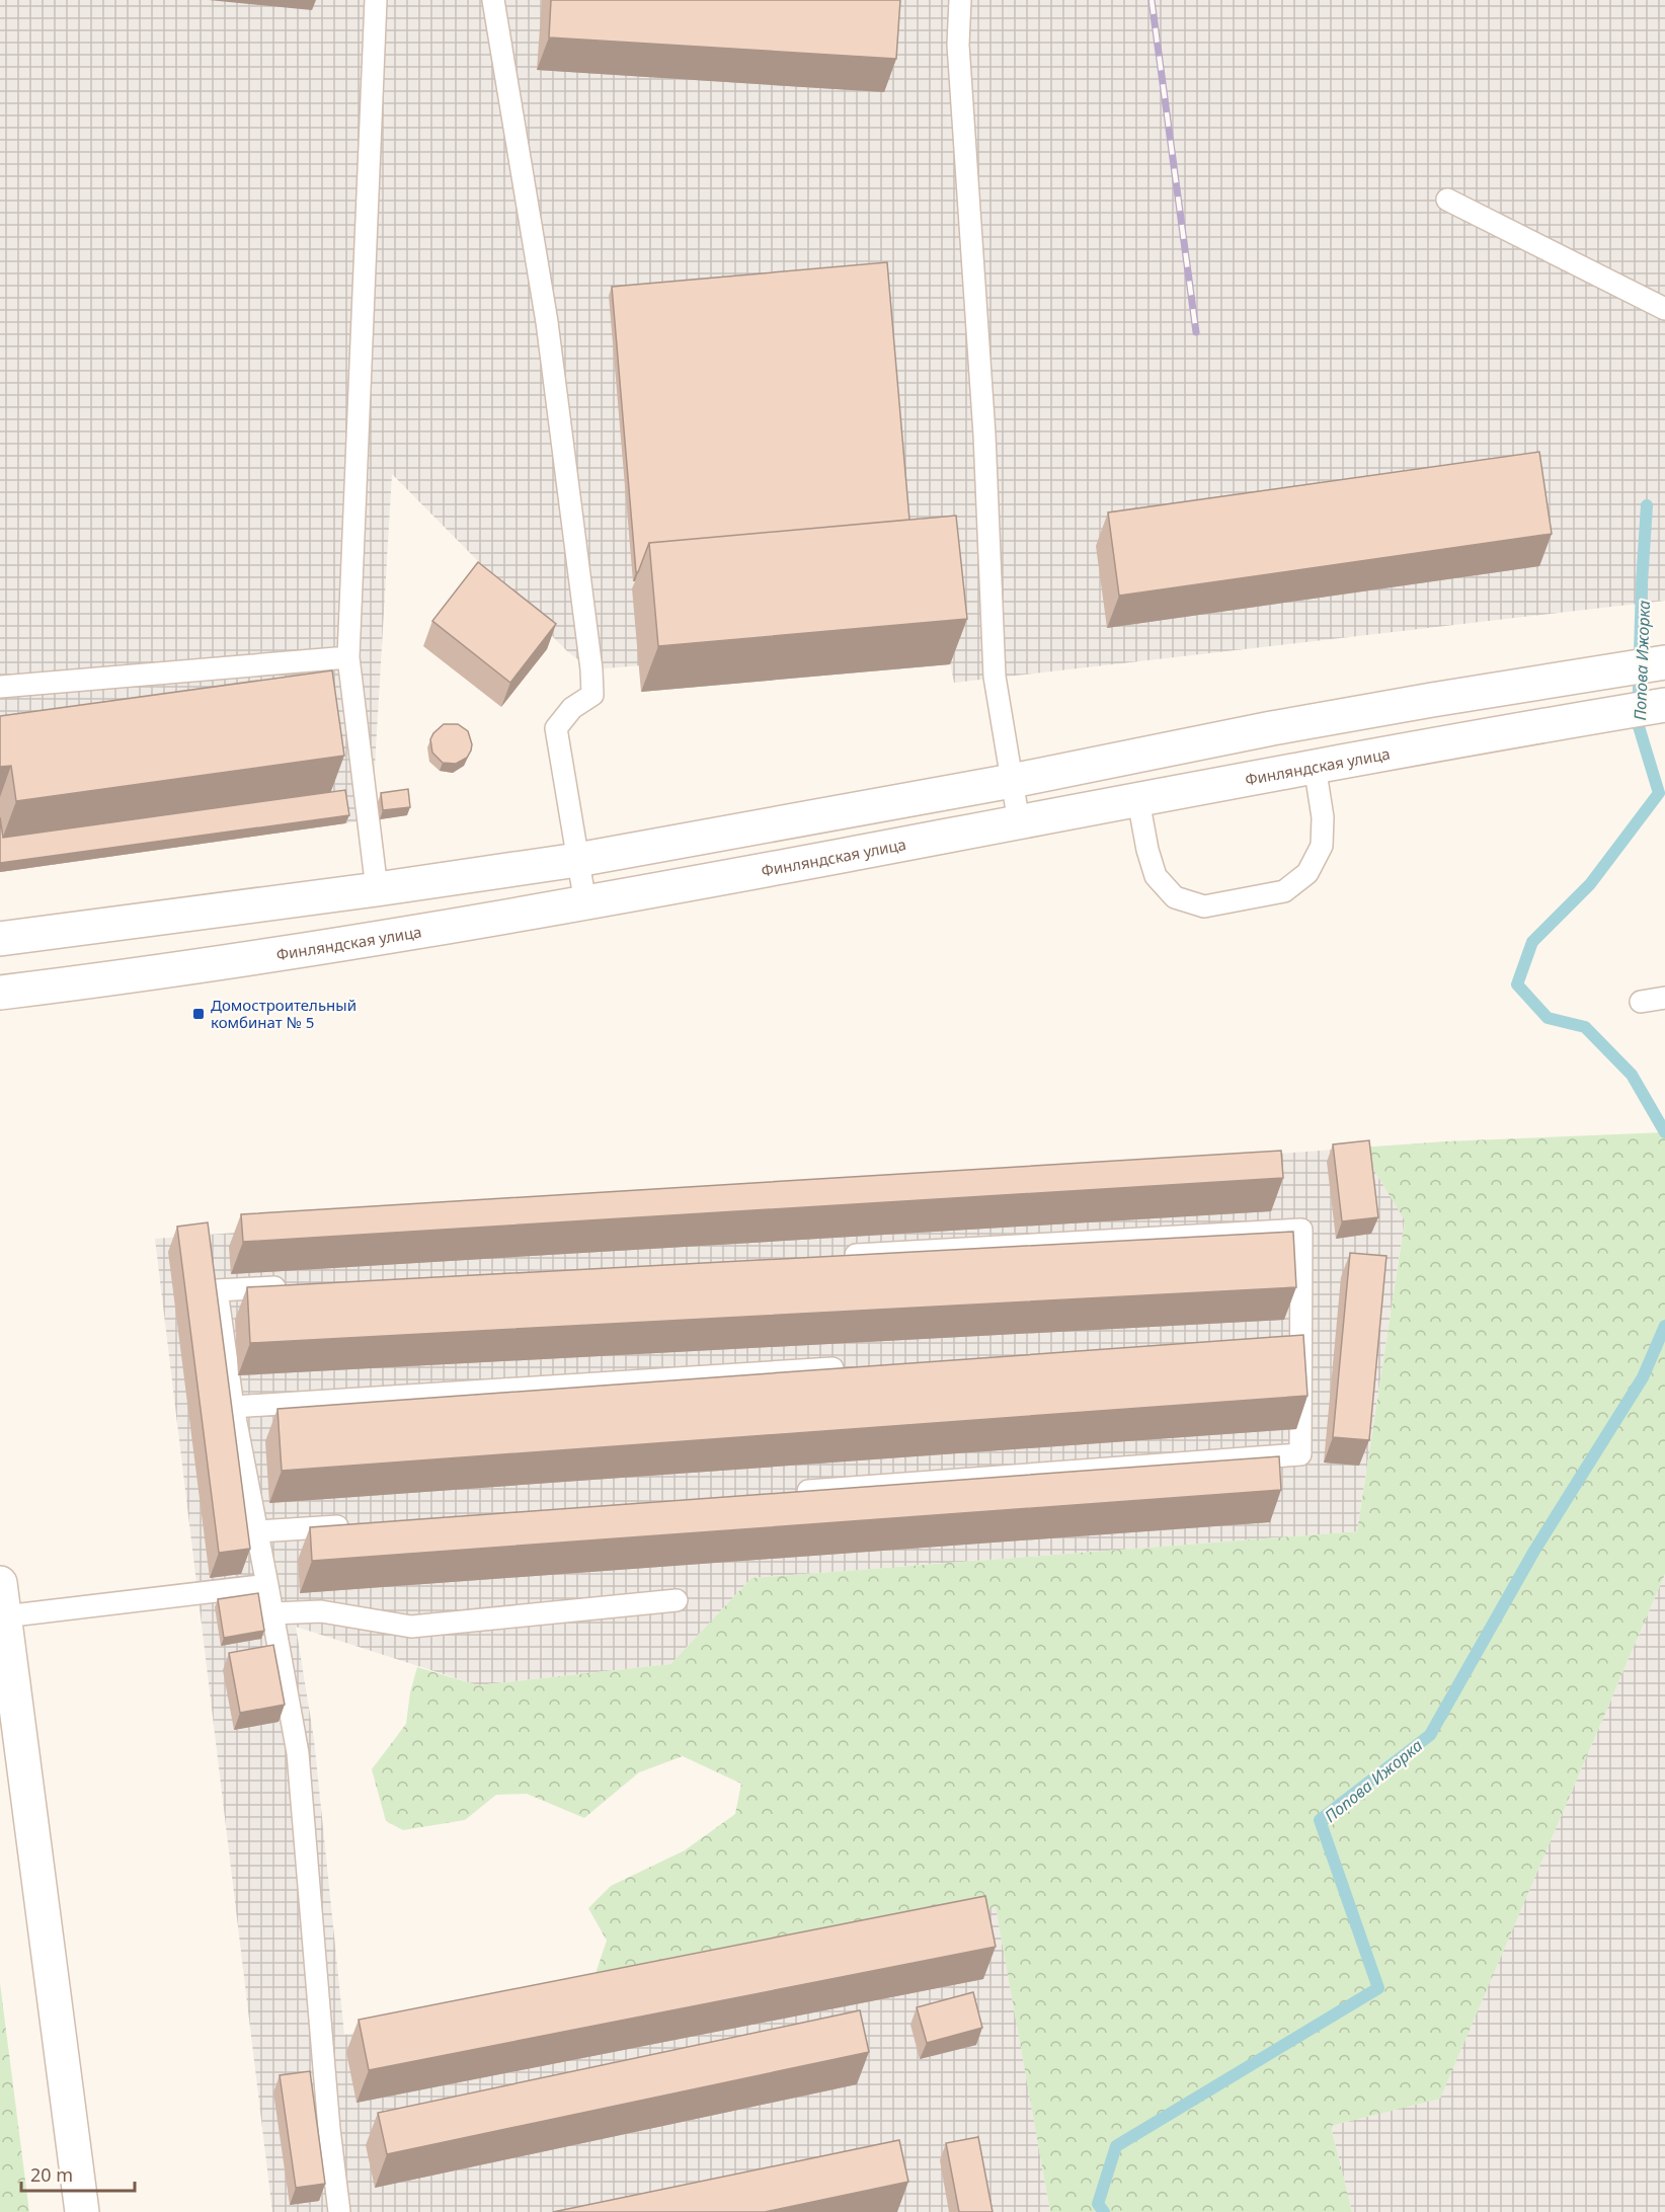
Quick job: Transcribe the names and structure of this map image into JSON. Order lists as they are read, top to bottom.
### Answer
{
  "streets": {
    "street": ["Финляндская улица"]
  },
  "water": ["Попова Ижорка"],
  "places": {
    "transit": ["Домостроительный комбинат № 5"]
  },
  "scale_bar": "20 m"
}
